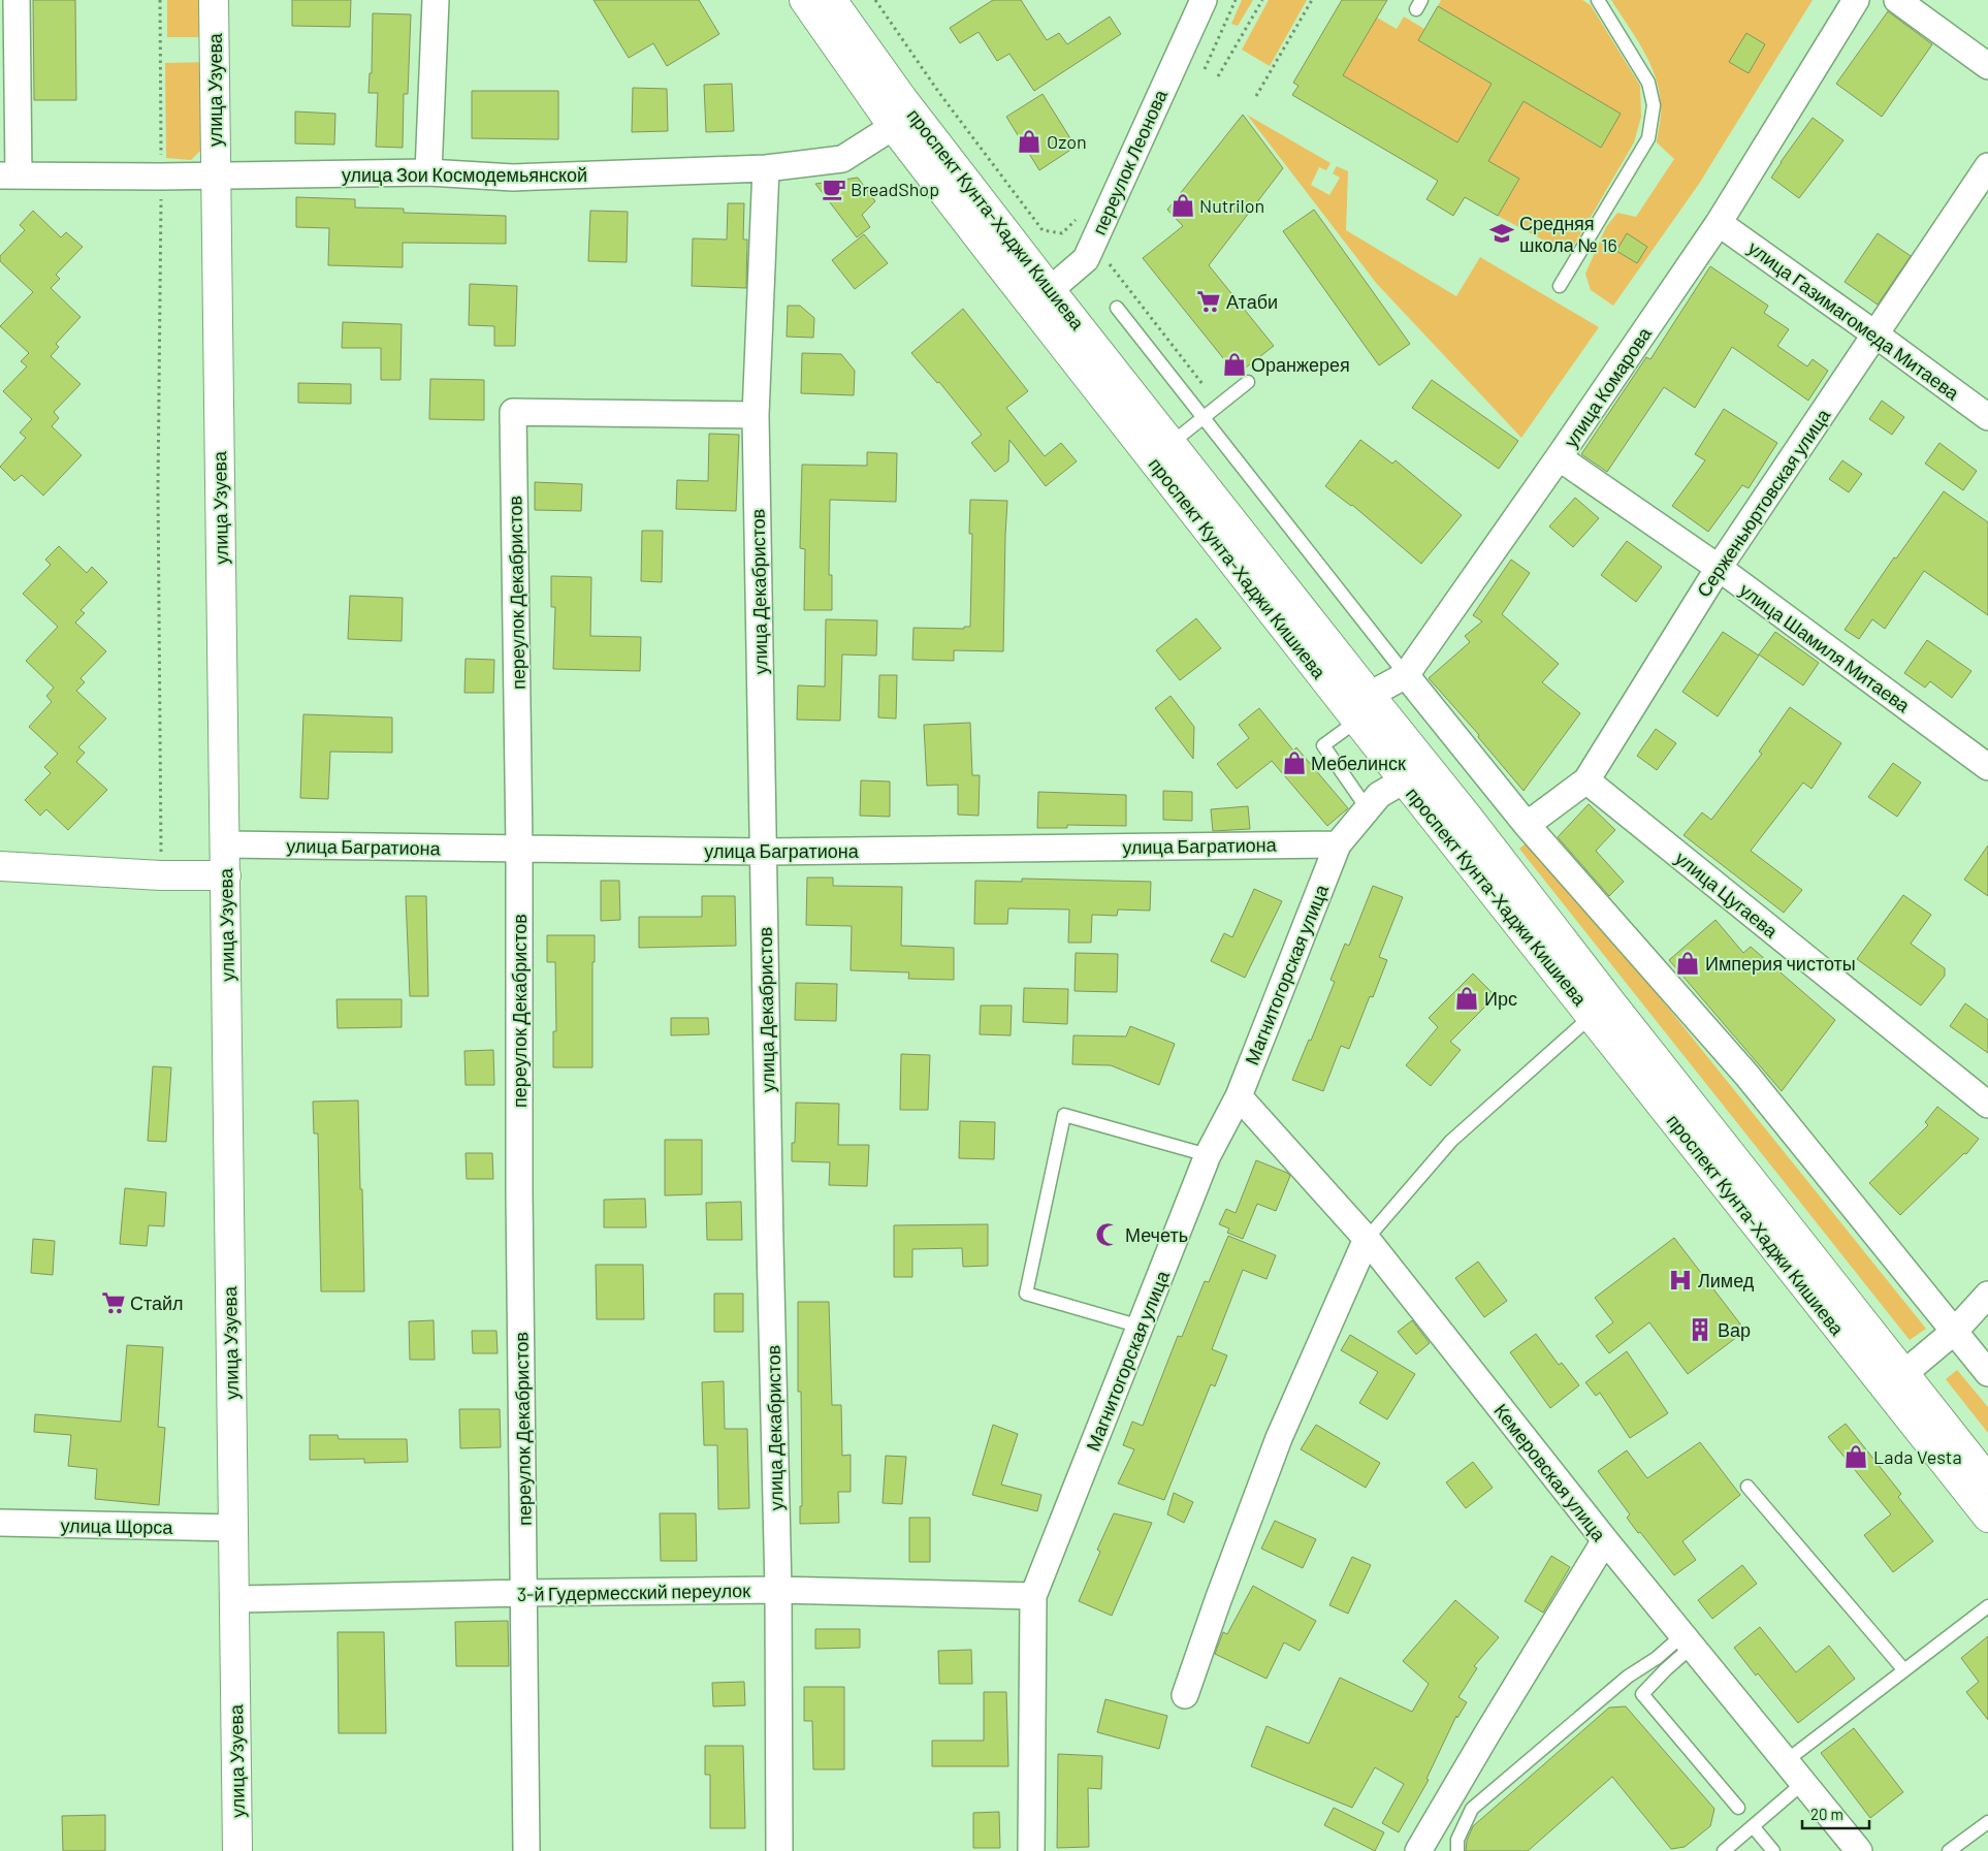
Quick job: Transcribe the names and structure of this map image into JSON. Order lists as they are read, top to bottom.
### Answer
{
  "streets": {
    "main road": ["улица Узуева", "проспект Кунта-Хаджи Кишиева"],
    "street": [
      "переулок Леонова",
      "улица Зои Космодемьянской",
      "улица Газимагомеда Митаева",
      "улица Комарова",
      "Серженьюртовская улица",
      "улица Декабристов",
      "переулок Декабристов",
      "улица Шамиля Митаева",
      "улица Багратиона",
      "улица Цугаева",
      "Магнитогорская улица",
      "Кемеровская улица",
      "улица Щорса",
      "3-й Гудермесский переулок"
    ]
  },
  "crossings": [
    ["улица Узуева", "улица Зои Космодемьянской"],
    ["улица Узуева", "улица Багратиона"],
    ["улица Узуева", "улица Щорса"],
    ["улица Узуева", "3-й Гудермесский переулок"],
    ["переулок Леонова", "проспект Кунта-Хаджи Кишиева"],
    ["улица Зои Космодемьянской", "проспект Кунта-Хаджи Кишиева"],
    ["улица Зои Космодемьянской", "улица Декабристов"],
    ["проспект Кунта-Хаджи Кишиева", "улица Комарова"],
    ["проспект Кунта-Хаджи Кишиева", "Магнитогорская улица"],
    ["улица Газимагомеда Митаева", "улица Комарова"],
    ["улица Газимагомеда Митаева", "Серженьюртовская улица"],
    ["улица Комарова", "улица Шамиля Митаева"],
    ["Серженьюртовская улица", "улица Шамиля Митаева"],
    ["Серженьюртовская улица", "улица Цугаева"],
    ["улица Декабристов", "переулок Декабристов"],
    ["улица Декабристов", "улица Багратиона"],
    ["улица Декабристов", "3-й Гудермесский переулок"],
    ["переулок Декабристов", "улица Багратиона"],
    ["переулок Декабристов", "3-й Гудермесский переулок"],
    ["улица Багратиона", "Магнитогорская улица"],
    ["Магнитогорская улица", "Кемеровская улица"],
    ["Магнитогорская улица", "3-й Гудермесский переулок"]
  ],
  "places": {
    "shop": [
      "Ozon",
      "Nutrilon",
      "Оранжерея",
      "Мебелинск",
      "Империя чистоты",
      "Ирс",
      "Lada Vesta"
    ],
    "cafe": ["BreadShop"],
    "school or university": ["Средняя школа № 16"],
    "supermarket": ["Атаби", "Стайл"],
    "mosque": ["Мечеть"],
    "hospital": ["Лимед"],
    "building": ["Вар"]
  },
  "scale_bar": "20 m"
}
